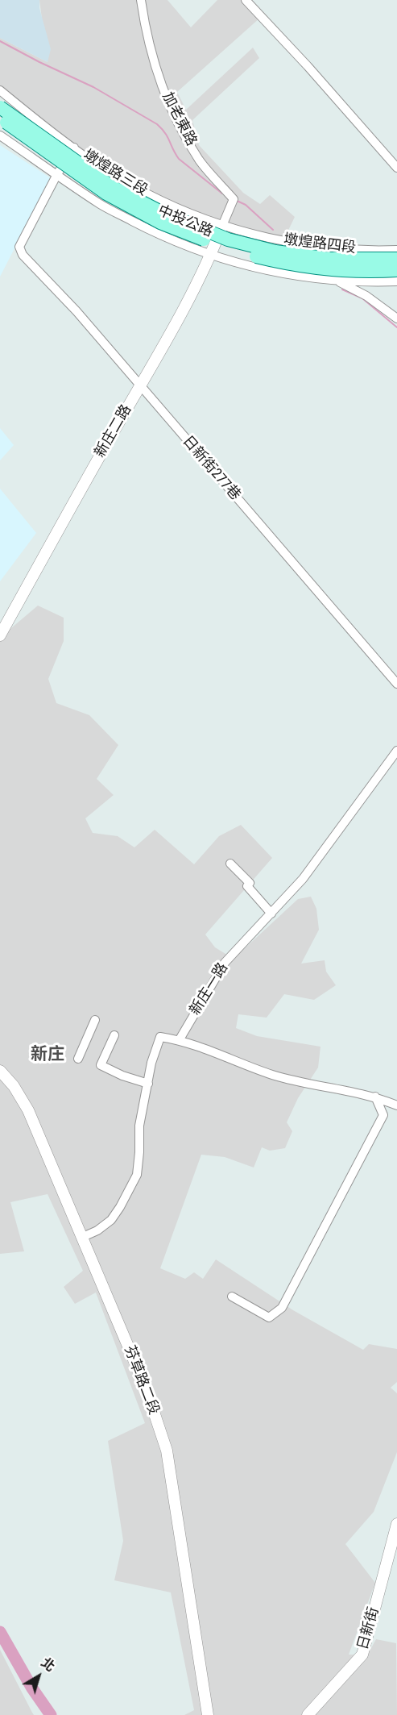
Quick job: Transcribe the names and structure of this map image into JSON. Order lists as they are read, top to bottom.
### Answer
{
  "streets": {
    "main road": ["中投公路"],
    "street": [
      "加老東路",
      "墩煌路三段",
      "墩煌路四段",
      "新庄二路",
      "日新街277巷",
      "新庄一路",
      "芬草路二段",
      "日新街"
    ]
  },
  "crossings": [
    ["加老東路", "墩煌路三段"],
    ["加老東路", "新庄二路"],
    ["墩煌路三段", "墩煌路四段"],
    ["墩煌路三段", "新庄二路"],
    ["新庄二路", "日新街277巷"]
  ],
  "districts": ["新庄"],
  "north": "top right"
}
